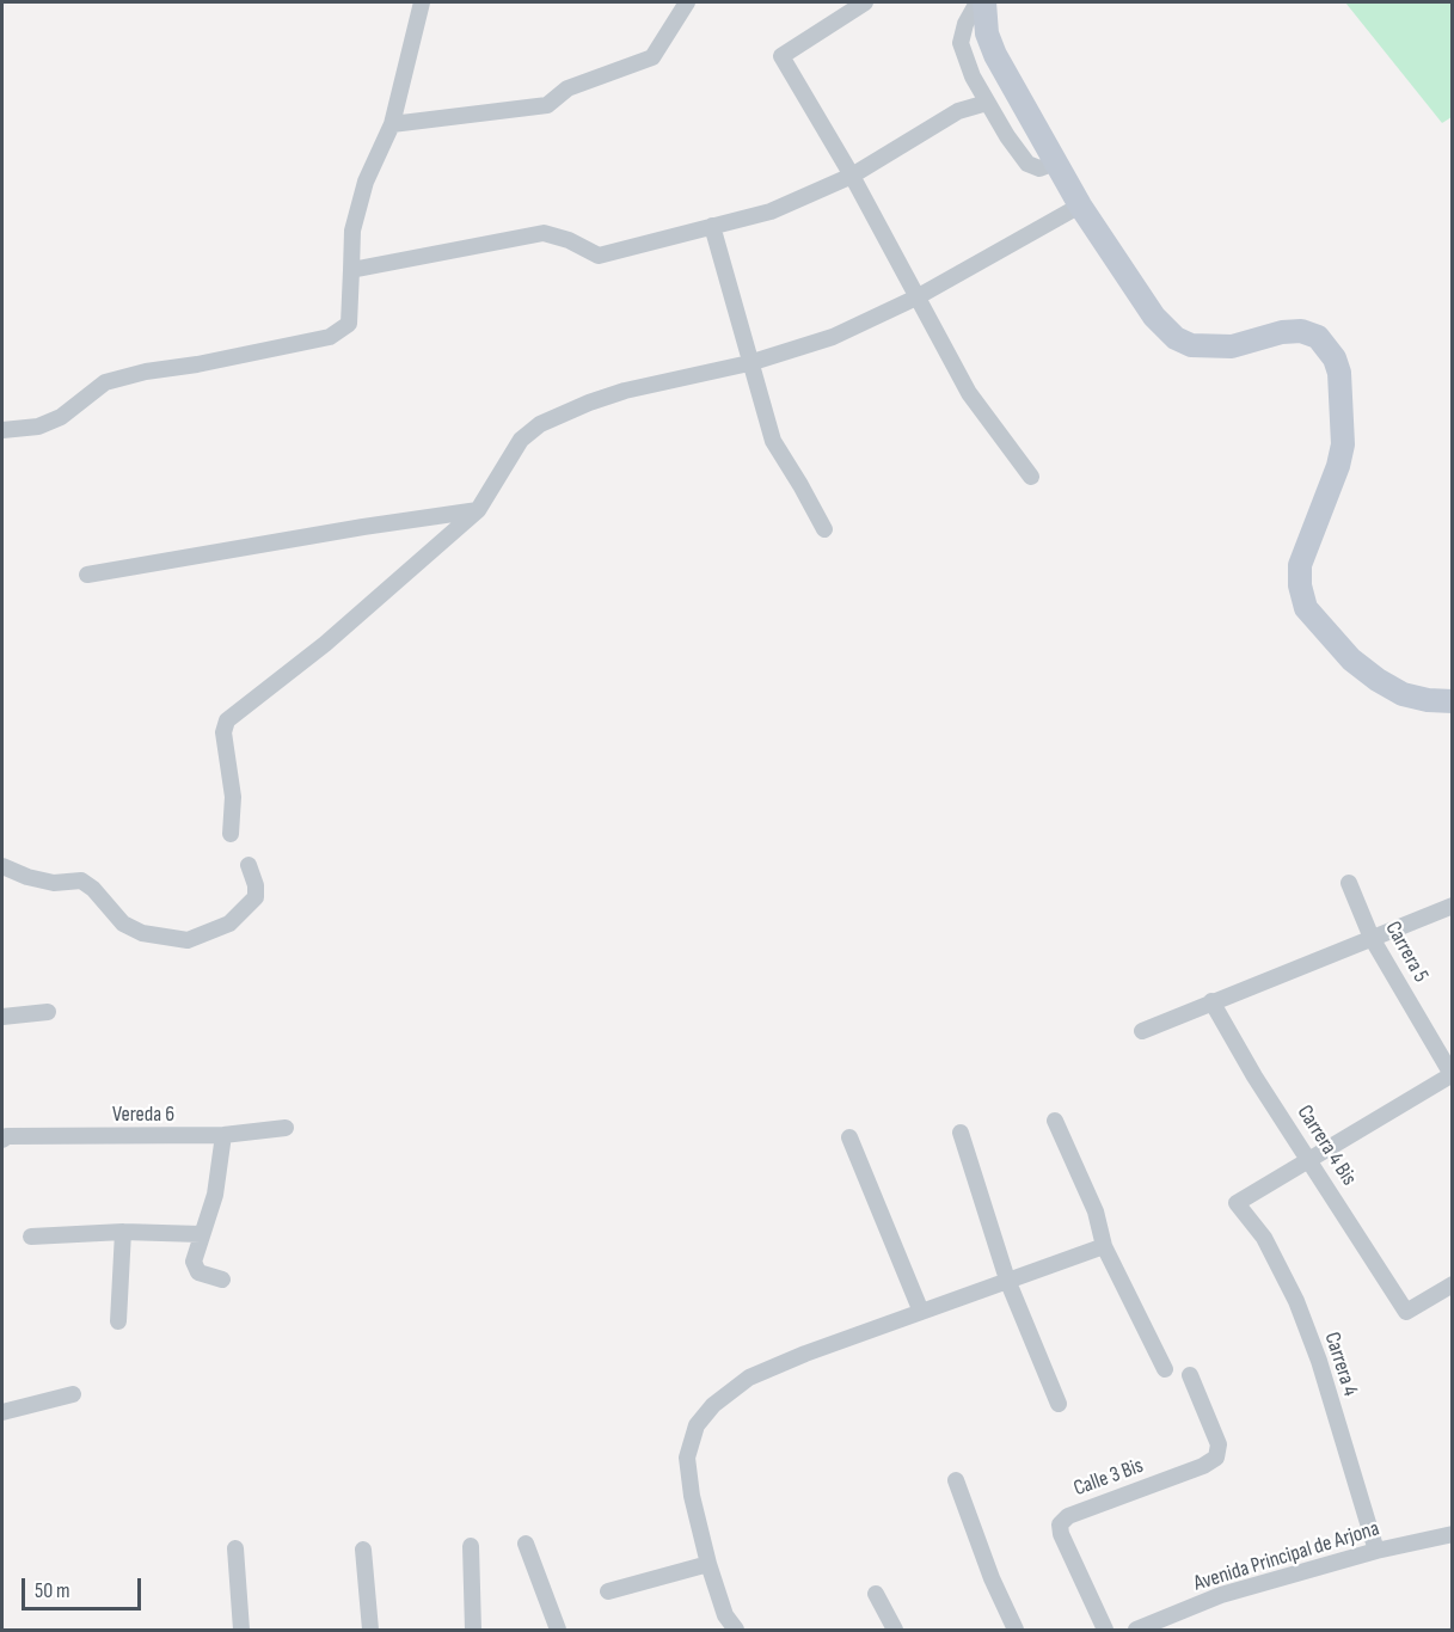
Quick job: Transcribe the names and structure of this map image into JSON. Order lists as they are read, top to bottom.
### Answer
{
  "streets": {
    "street": [
      "Carrera 5",
      "Vereda 6",
      "Carrera 4 Bis",
      "Carrera 4",
      "Calle 3 Bis",
      "Avenida Principal de Arjona"
    ]
  },
  "crossings": [
    ["Carrera 4 Bis", "Carrera 4"],
    ["Carrera 4", "Avenida Principal de Arjona"]
  ],
  "scale_bar": "50 m"
}
